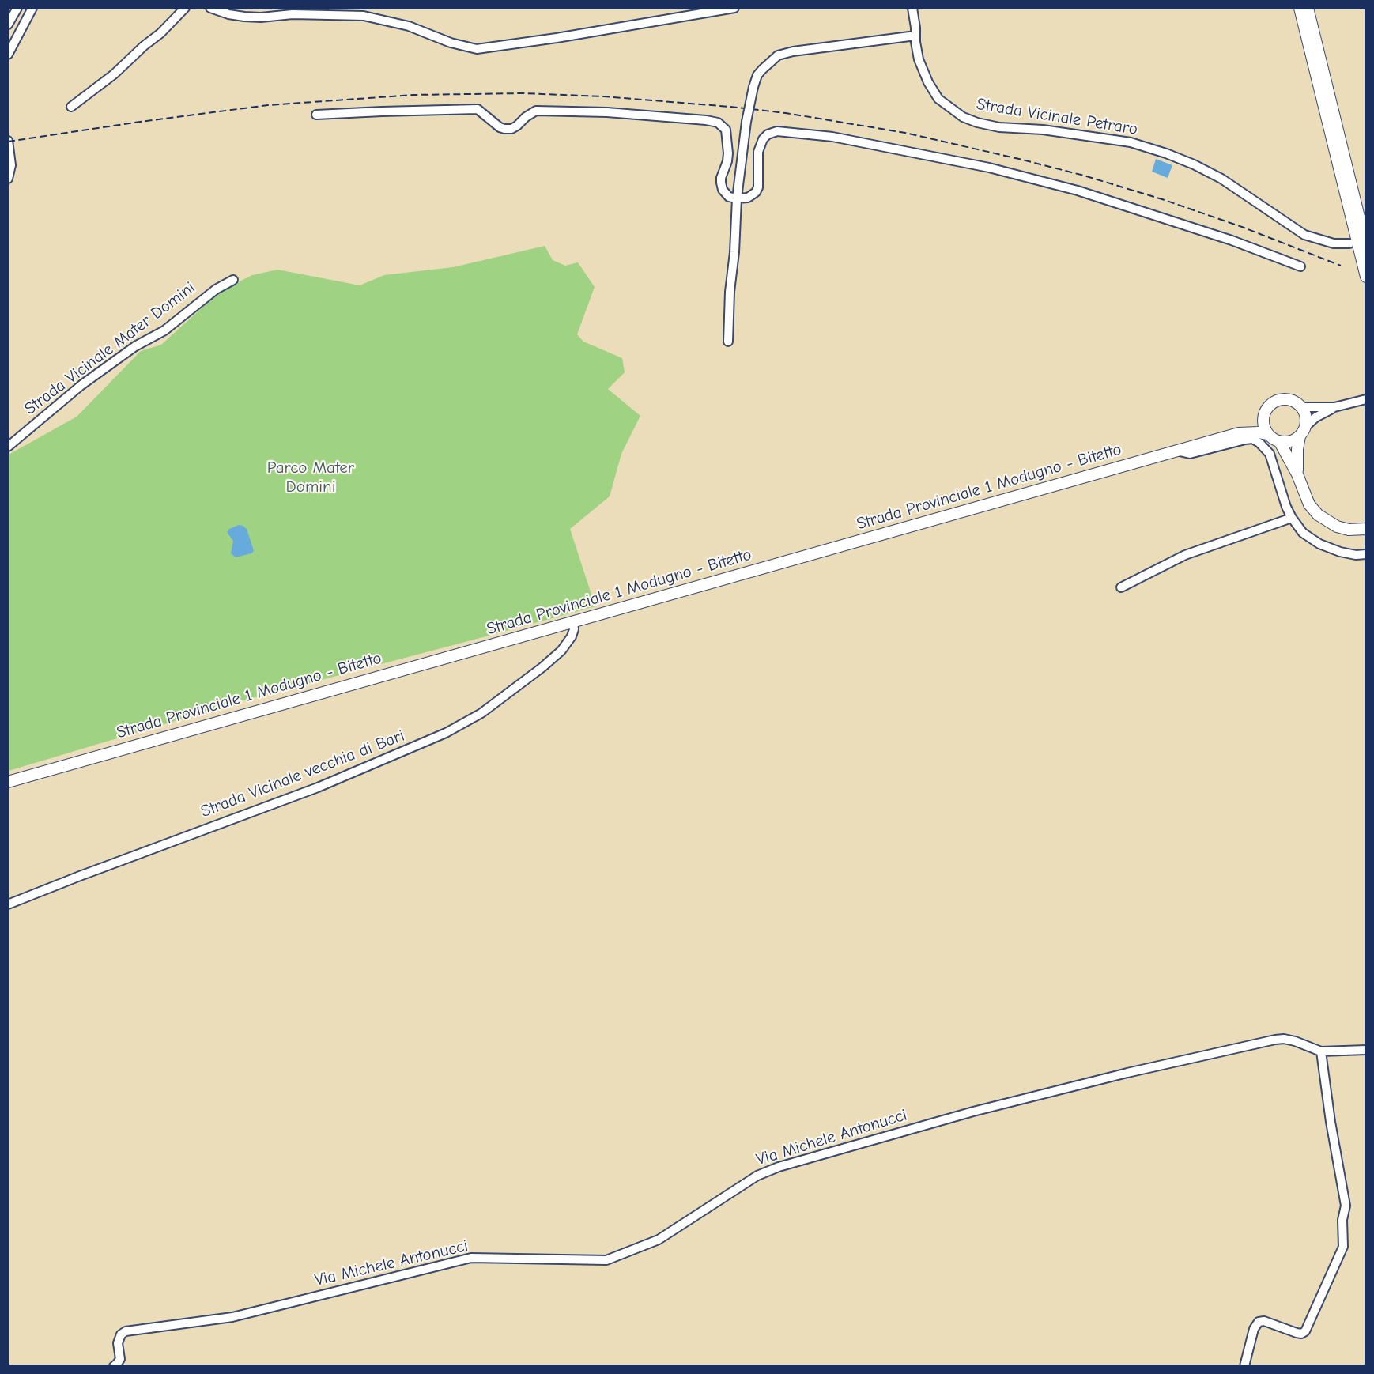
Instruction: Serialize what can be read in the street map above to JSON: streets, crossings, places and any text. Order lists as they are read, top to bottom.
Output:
{
  "streets": {
    "main road": ["Strada Provinciale 1 Modugno - Bitetto"],
    "street": [
      "Strada Vicinale Petraro",
      "Strada Vicinale Mater Domini",
      "Strada Vicinale vecchia di Bari",
      "Via Michele Antonucci"
    ]
  },
  "crossings": [
    ["Strada Provinciale 1 Modugno - Bitetto", "Strada Vicinale vecchia di Bari"]
  ],
  "parks": ["Parco Mater Domini"]
}
